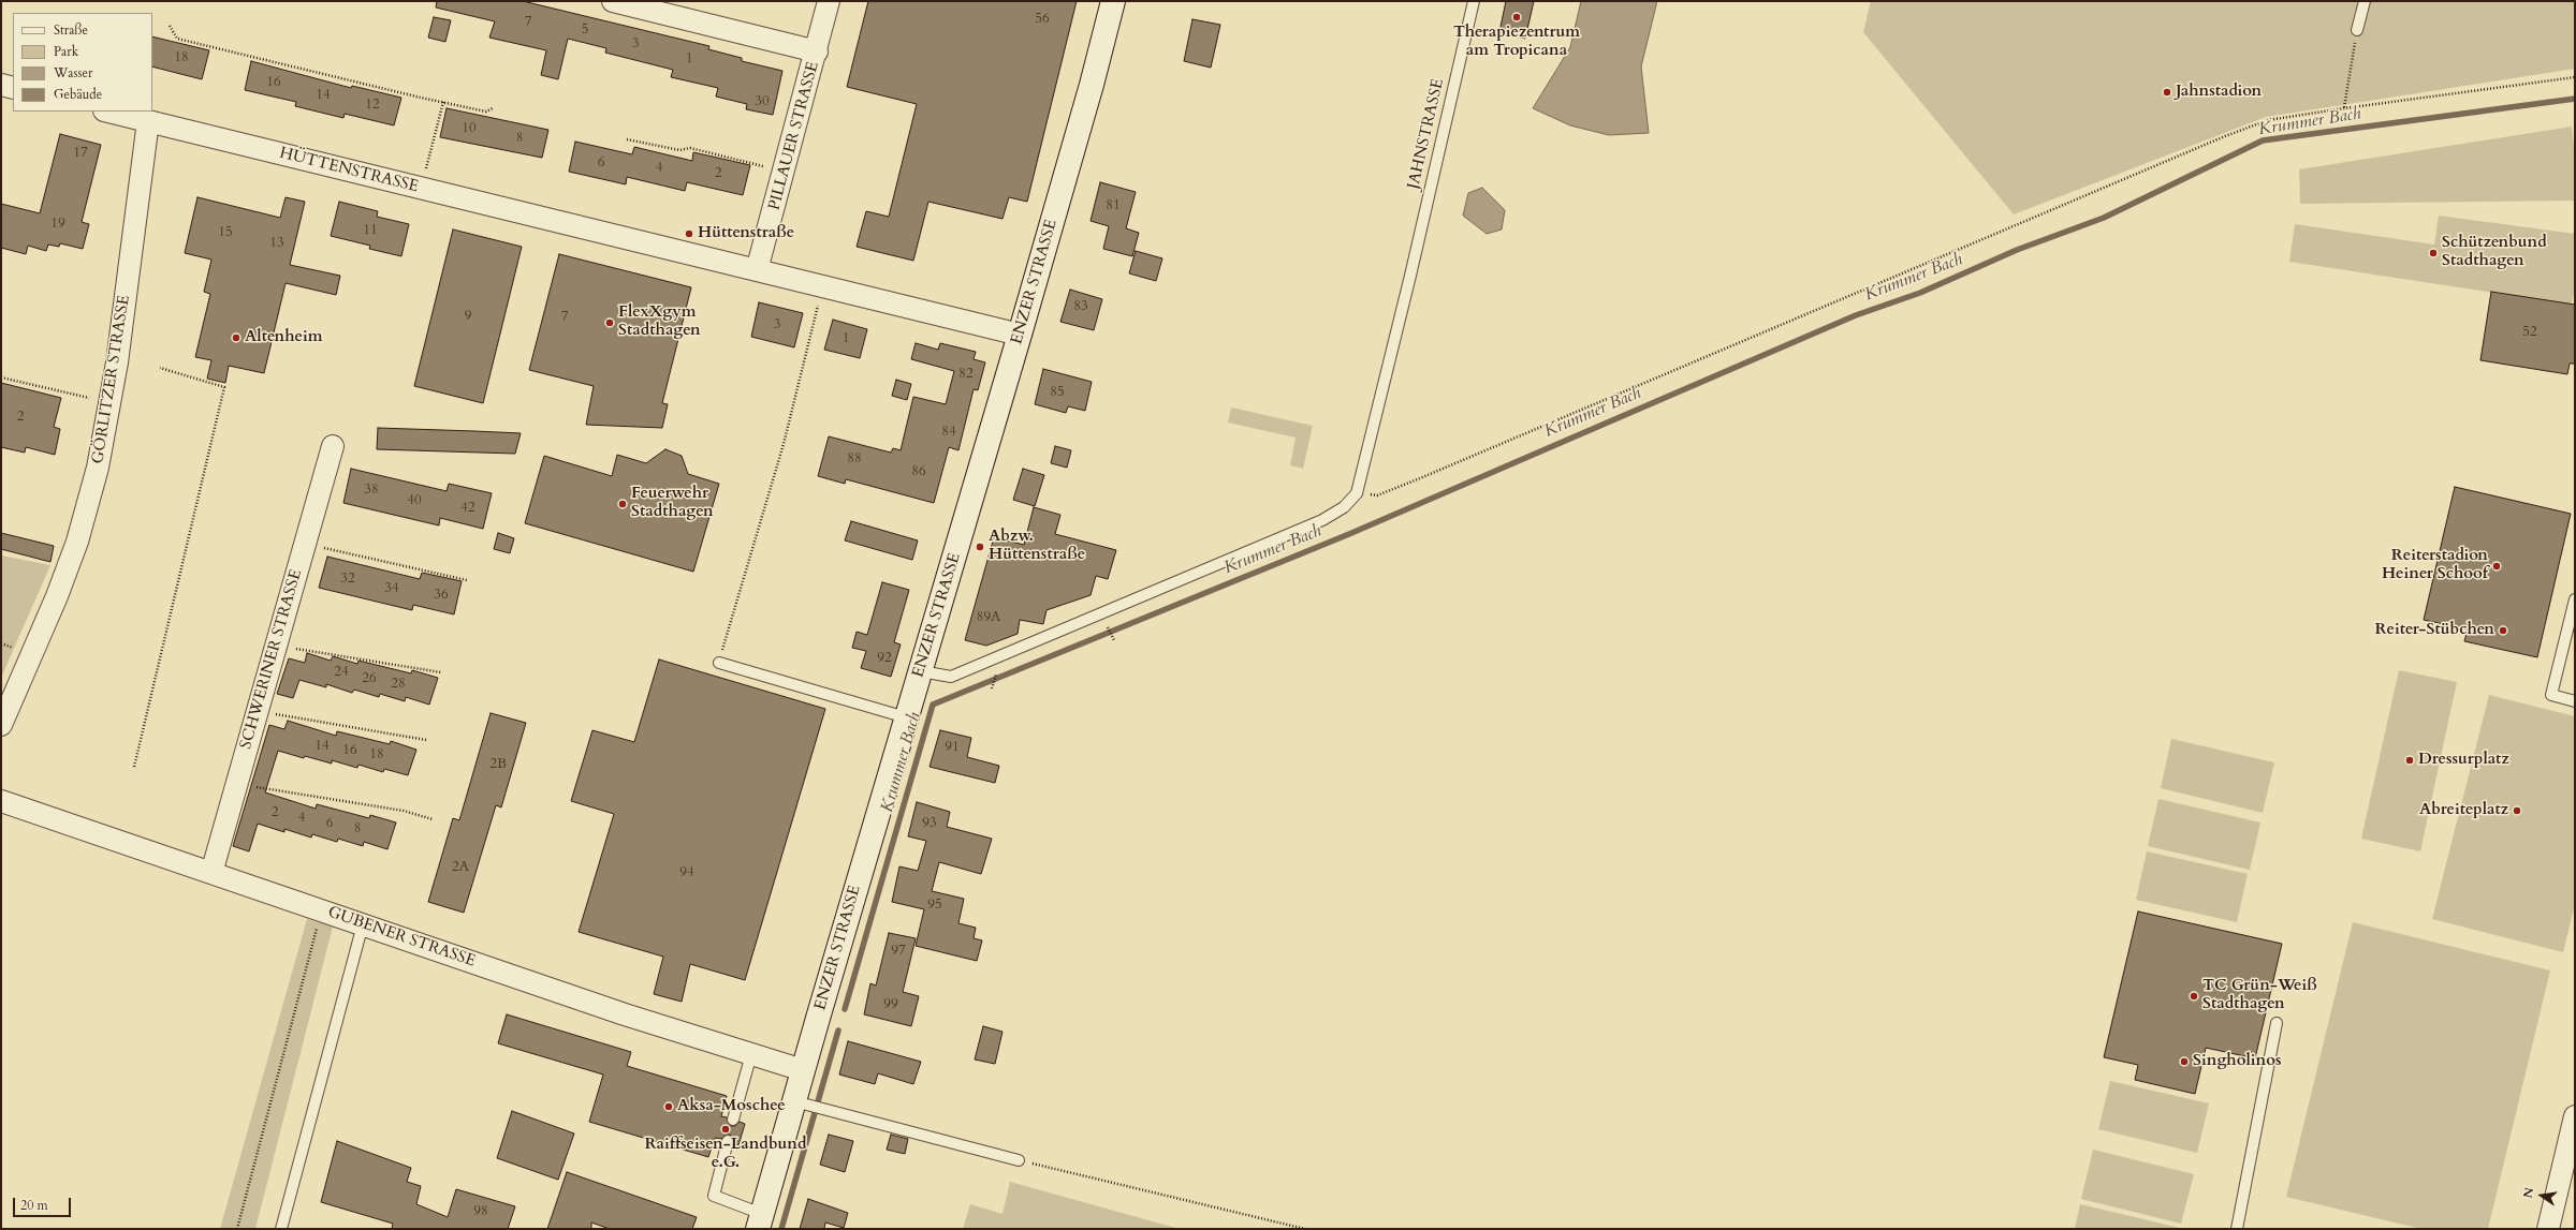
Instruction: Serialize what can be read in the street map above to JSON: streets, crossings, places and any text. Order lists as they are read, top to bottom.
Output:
{
  "streets": {
    "main road": ["ENZER STRASSE"],
    "street": [
      "PILLAUER STRASSE",
      "HÜTTENSTRASSE",
      "GÖRLITZER STRASSE",
      "SCHWERINER STRASSE",
      "GUBENER STRASSE"
    ],
    "lane": ["JAHNSTRASSE"]
  },
  "crossings": [
    ["PILLAUER STRASSE", "HÜTTENSTRASSE"],
    ["HÜTTENSTRASSE", "ENZER STRASSE"],
    ["HÜTTENSTRASSE", "GÖRLITZER STRASSE"],
    ["ENZER STRASSE", "GUBENER STRASSE"],
    ["SCHWERINER STRASSE", "GUBENER STRASSE"]
  ],
  "water": ["Krummer Bach"],
  "places": [
    "Therapiezentrum am Tropicana",
    "Jahnstadion",
    "Hüttenstraße",
    "Schützenbund Stadthagen",
    "FlexXgym Stadthagen",
    "Altenheim",
    "Feuerwehr Stadthagen",
    "Abzw. Hüttenstraße",
    "Reiterstadion Heiner Schoof",
    "Reiter-Stübchen",
    "Dressurplatz",
    "Abreiteplatz",
    "TC Grün-Weiß Stadthagen",
    "Singholinos",
    "Aksa-Moschee",
    "Raiffseisen-Landbund e.G."
  ],
  "house_numbers": [
    "56",
    "7",
    "5",
    "3",
    "18",
    "1",
    "16",
    "14",
    "30",
    "12",
    "10",
    "8",
    "17",
    "6",
    "4",
    "2",
    "81",
    "19",
    "11",
    "15",
    "13",
    "83",
    "9",
    "7",
    "3",
    "52",
    "1",
    "82",
    "85",
    "2",
    "84",
    "88",
    "86",
    "38",
    "40",
    "42",
    "32",
    "34",
    "36",
    "89A",
    "92",
    "24",
    "26",
    "28",
    "14",
    "91",
    "16",
    "18",
    "2B",
    "2",
    "4",
    "6",
    "93",
    "8",
    "2A",
    "94",
    "95",
    "97",
    "99",
    "98"
  ],
  "legend": [
    "Straße",
    "Park",
    "Wasser",
    "Gebäude"
  ],
  "scale_bar": "20 m",
  "north": "left"
}
